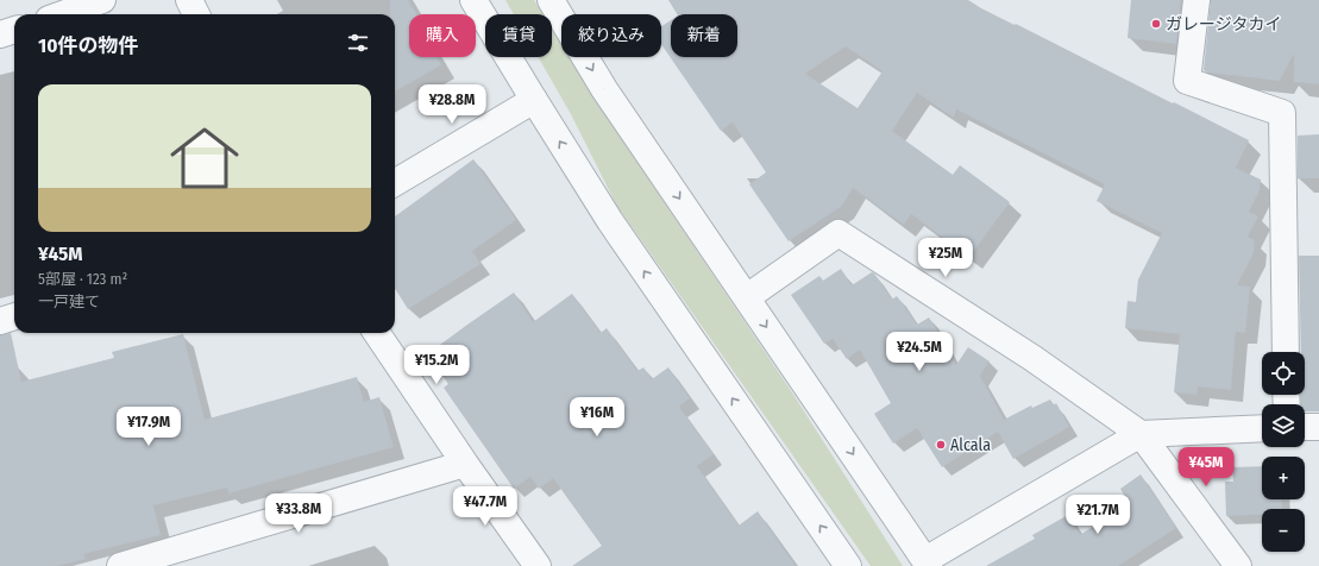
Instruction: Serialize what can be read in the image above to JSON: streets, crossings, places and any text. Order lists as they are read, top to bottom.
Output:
{
  "places": ["ガレージタカイ", "Alcala"],
  "page": {
    "chip": [
      "購入",
      "賃貸",
      "絞り込み",
      "新着"
    ],
    "heading": "10件の物件",
    "list": [
      {
        "name": "¥45M",
        "note": "5部屋 · 123 m² · 一戸建て"
      }
    ],
    "price": [
      "¥28.8M",
      "¥25M",
      "¥24.5M",
      "¥15.2M",
      "¥16M",
      "¥17.9M",
      "¥45M",
      "¥47.7M",
      "¥33.8M",
      "¥21.7M"
    ],
    "map_buttons": ["+", "−"]
  }
}
